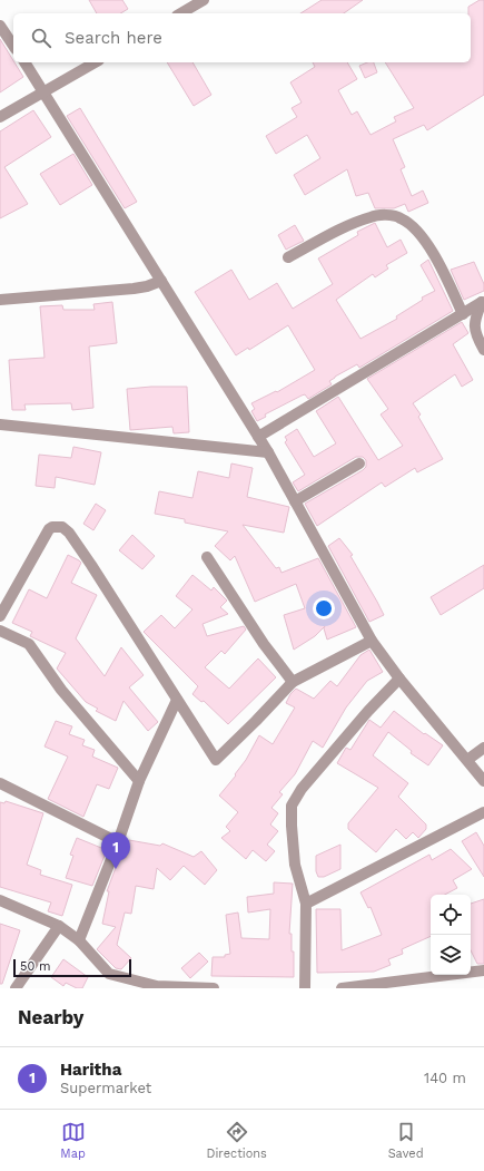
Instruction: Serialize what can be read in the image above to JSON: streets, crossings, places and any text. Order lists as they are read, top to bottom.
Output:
{
  "scale_bar": "50 m",
  "page": {
    "search": "Search here",
    "pins": "1",
    "scale": "50 m",
    "heading": "Nearby",
    "list": [
      {
        "mark": "1",
        "name": "Haritha",
        "note": "Supermarket",
        "value": "140 m"
      }
    ],
    "nav": ["Map", "Directions", "Saved"]
  }
}
